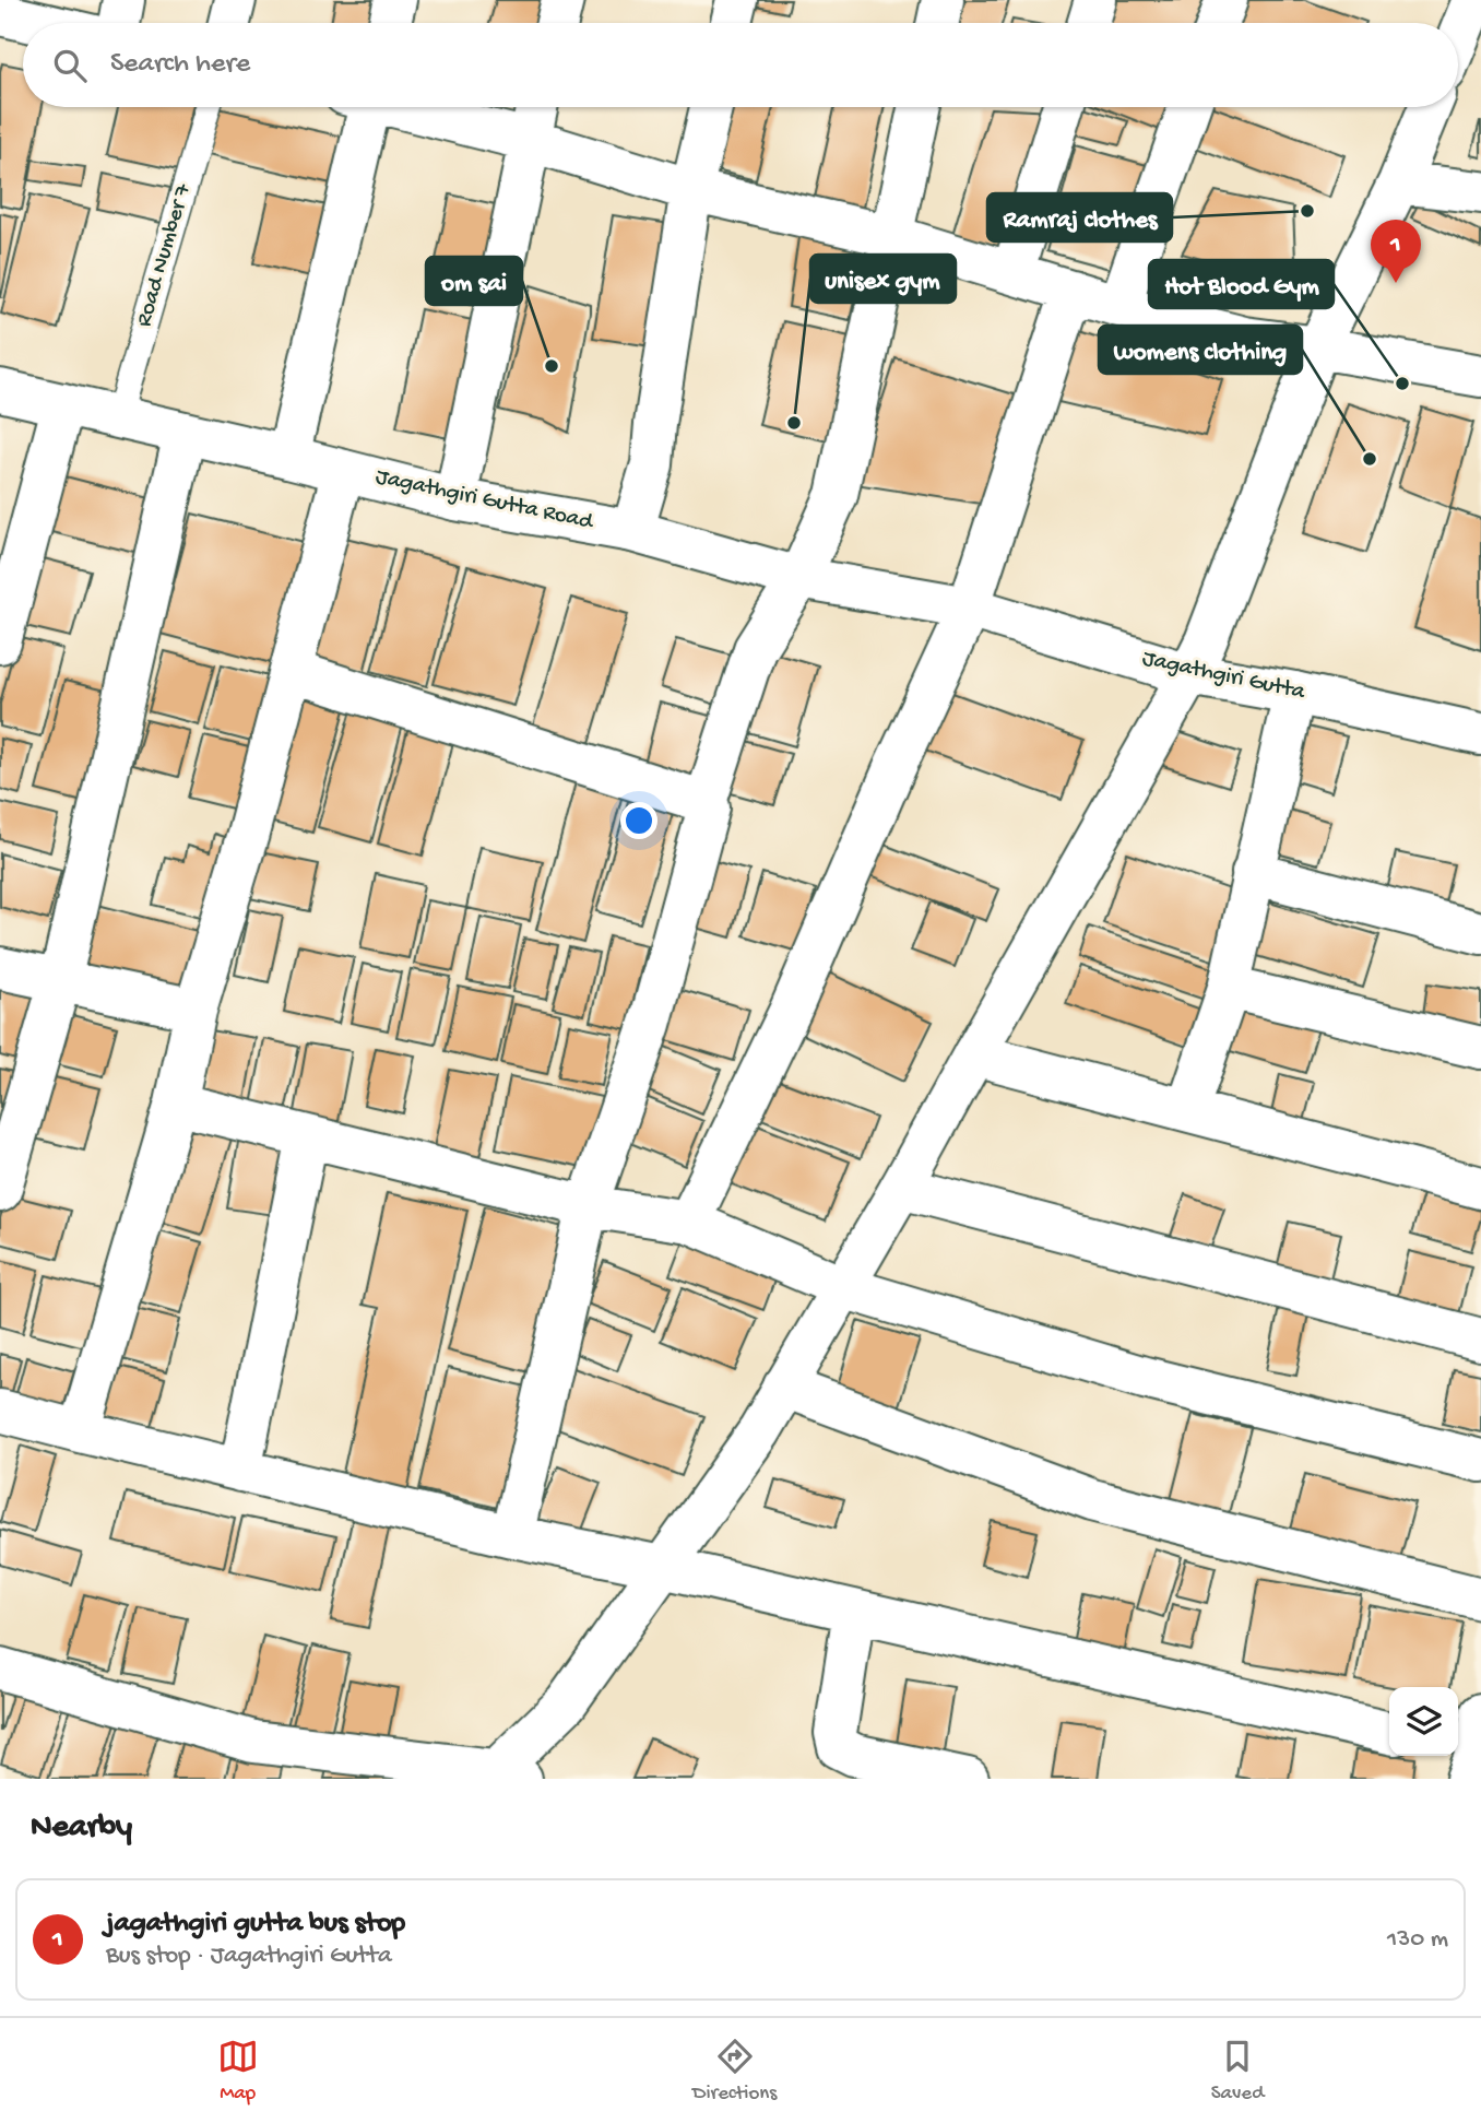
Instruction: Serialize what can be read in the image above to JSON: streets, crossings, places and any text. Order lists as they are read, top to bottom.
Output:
{
  "streets": {
    "street": ["Jagathgiri Gutta Road", "Jagathgiri Gutta"],
    "lane": ["Road Number 7"]
  },
  "crossings": [
    ["Road Number 7", "Jagathgiri Gutta Road"],
    ["Jagathgiri Gutta Road", "Jagathgiri Gutta"]
  ],
  "places": [
    "Ramraj clothes",
    "om sai",
    "Hot Blood Gym",
    "unisex gym",
    "womens clothing"
  ],
  "page": {
    "search": "Search here",
    "pins": "1",
    "heading": "Nearby",
    "list": [
      {
        "mark": "1",
        "name": "jagathgiri gutta bus stop",
        "note": "Bus stop · Jagathgiri Gutta",
        "value": "130 m"
      }
    ],
    "nav": ["Map", "Directions", "Saved"]
  }
}
